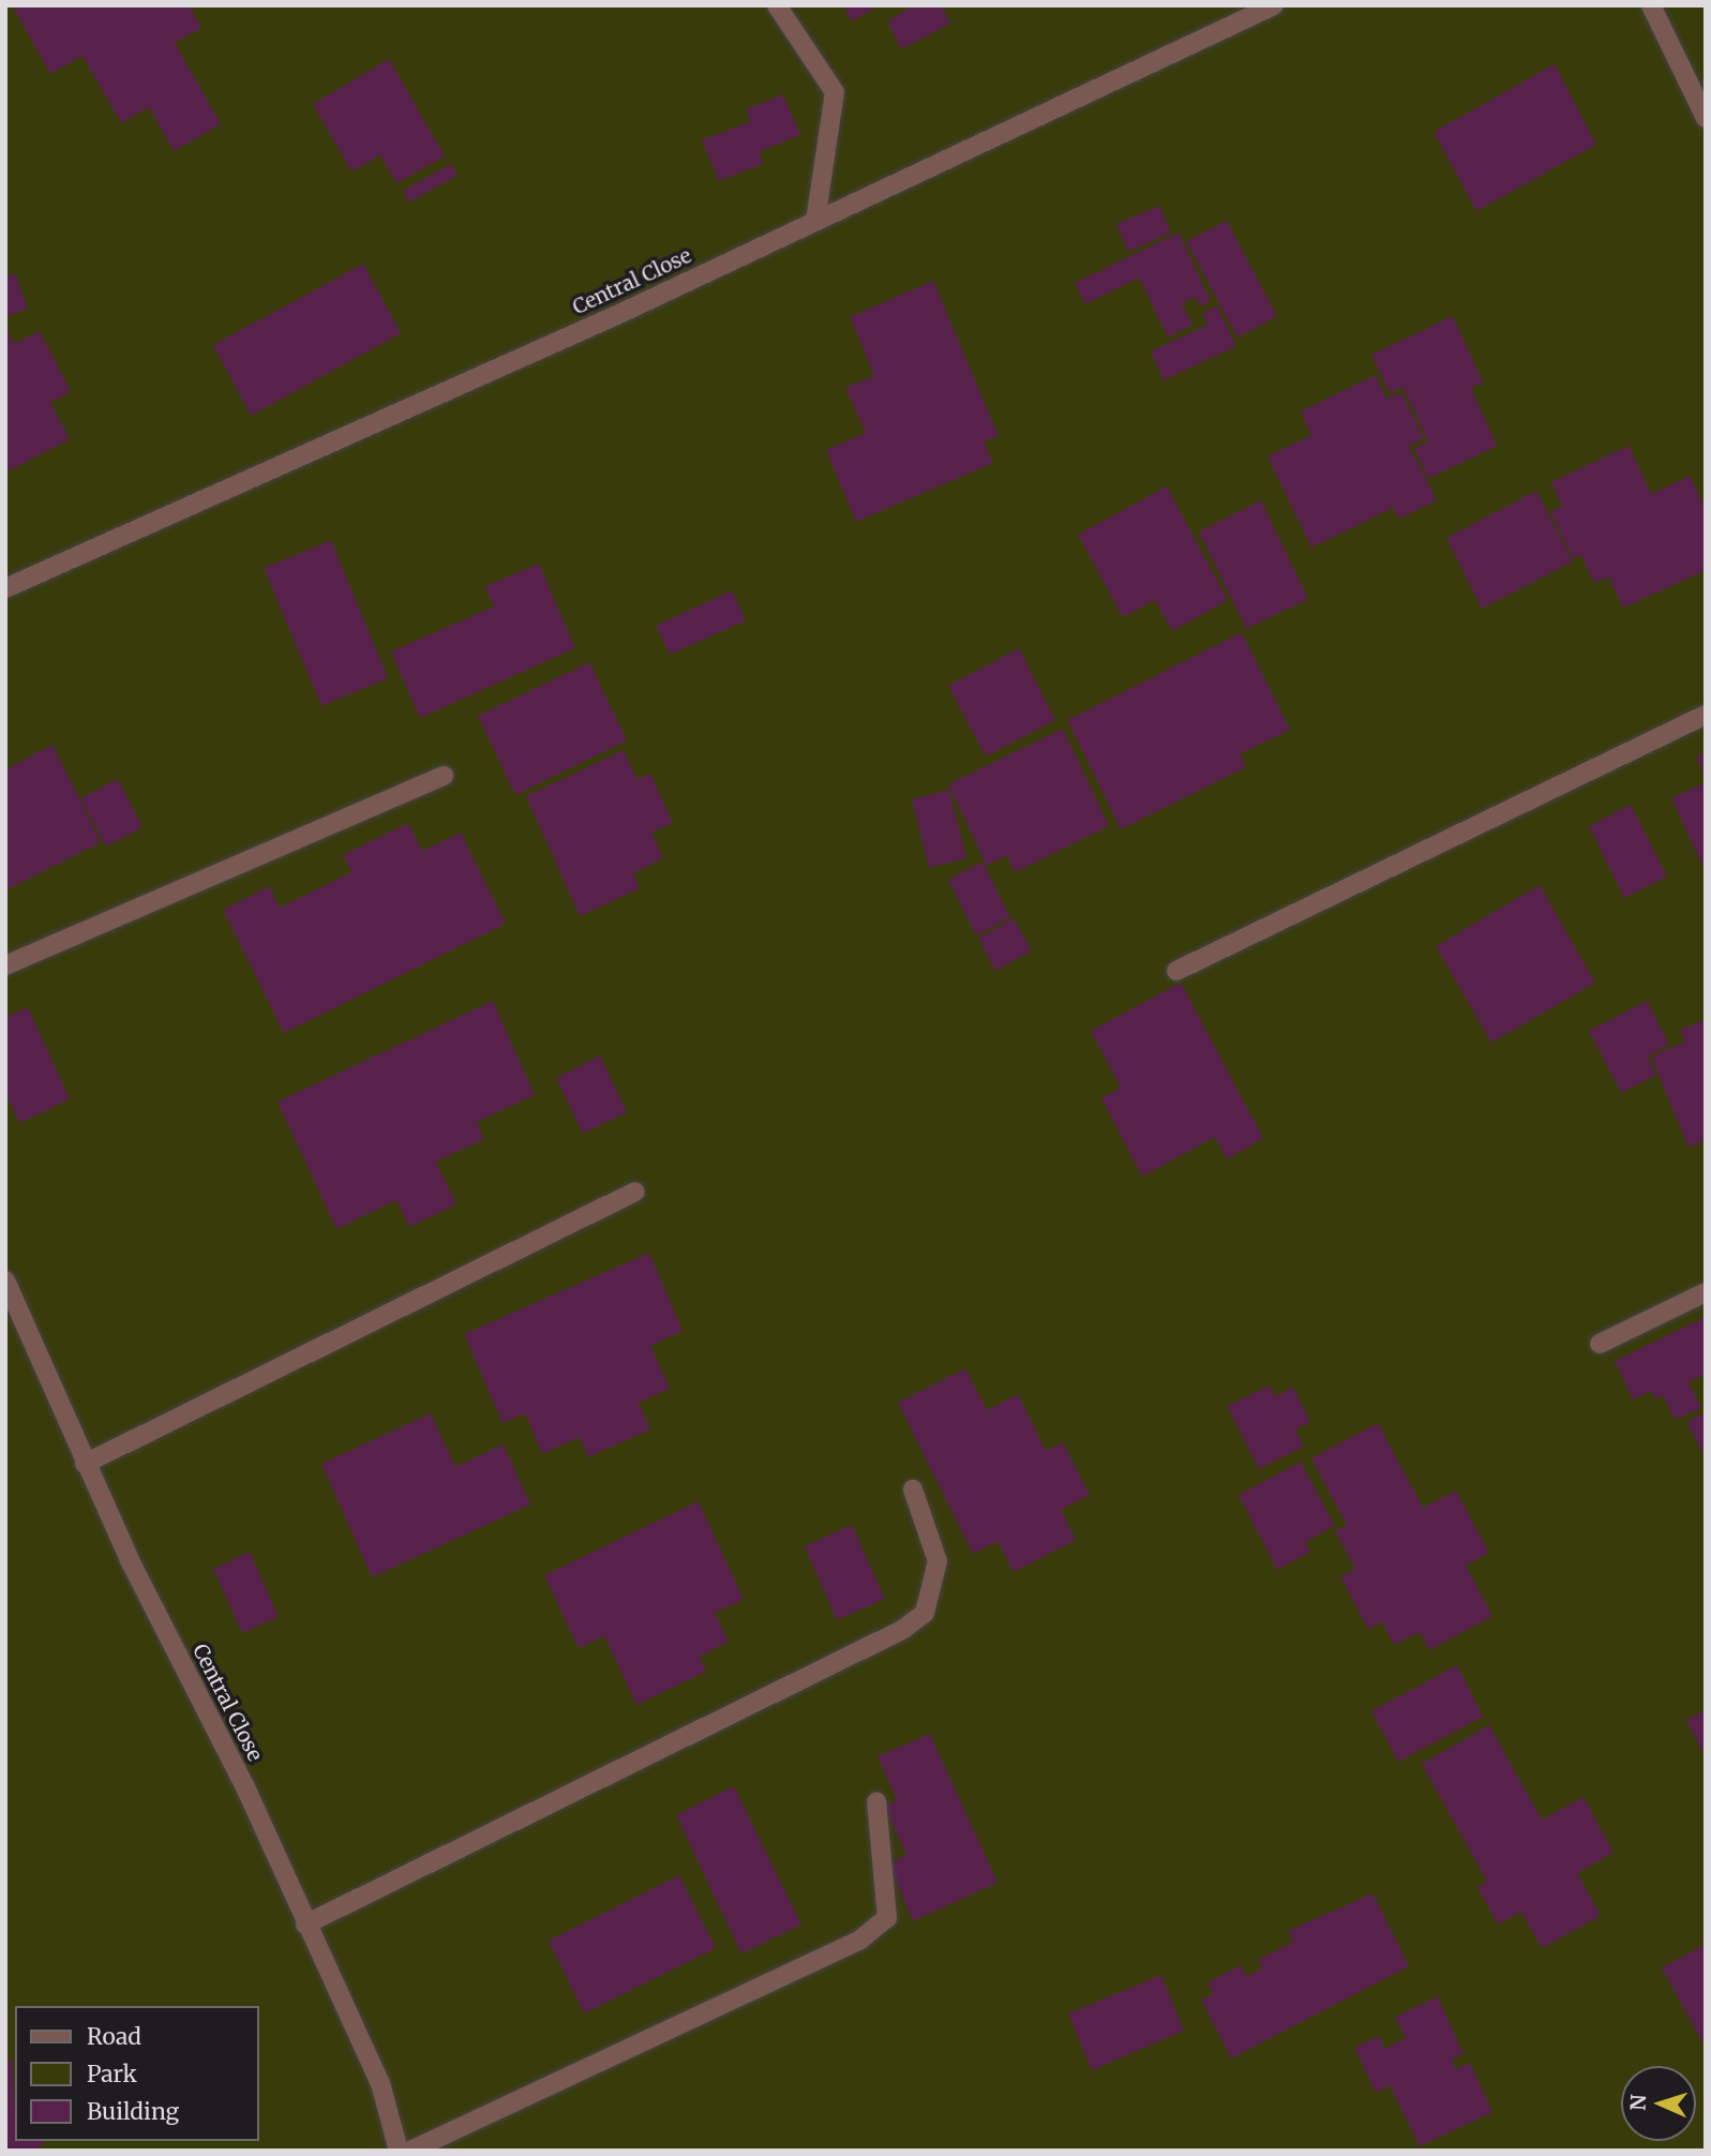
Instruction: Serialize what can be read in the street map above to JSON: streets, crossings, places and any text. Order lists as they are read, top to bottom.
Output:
{
  "streets": {
    "street": ["Central Close"]
  },
  "legend": ["Road", "Park", "Building"],
  "north": "left"
}
